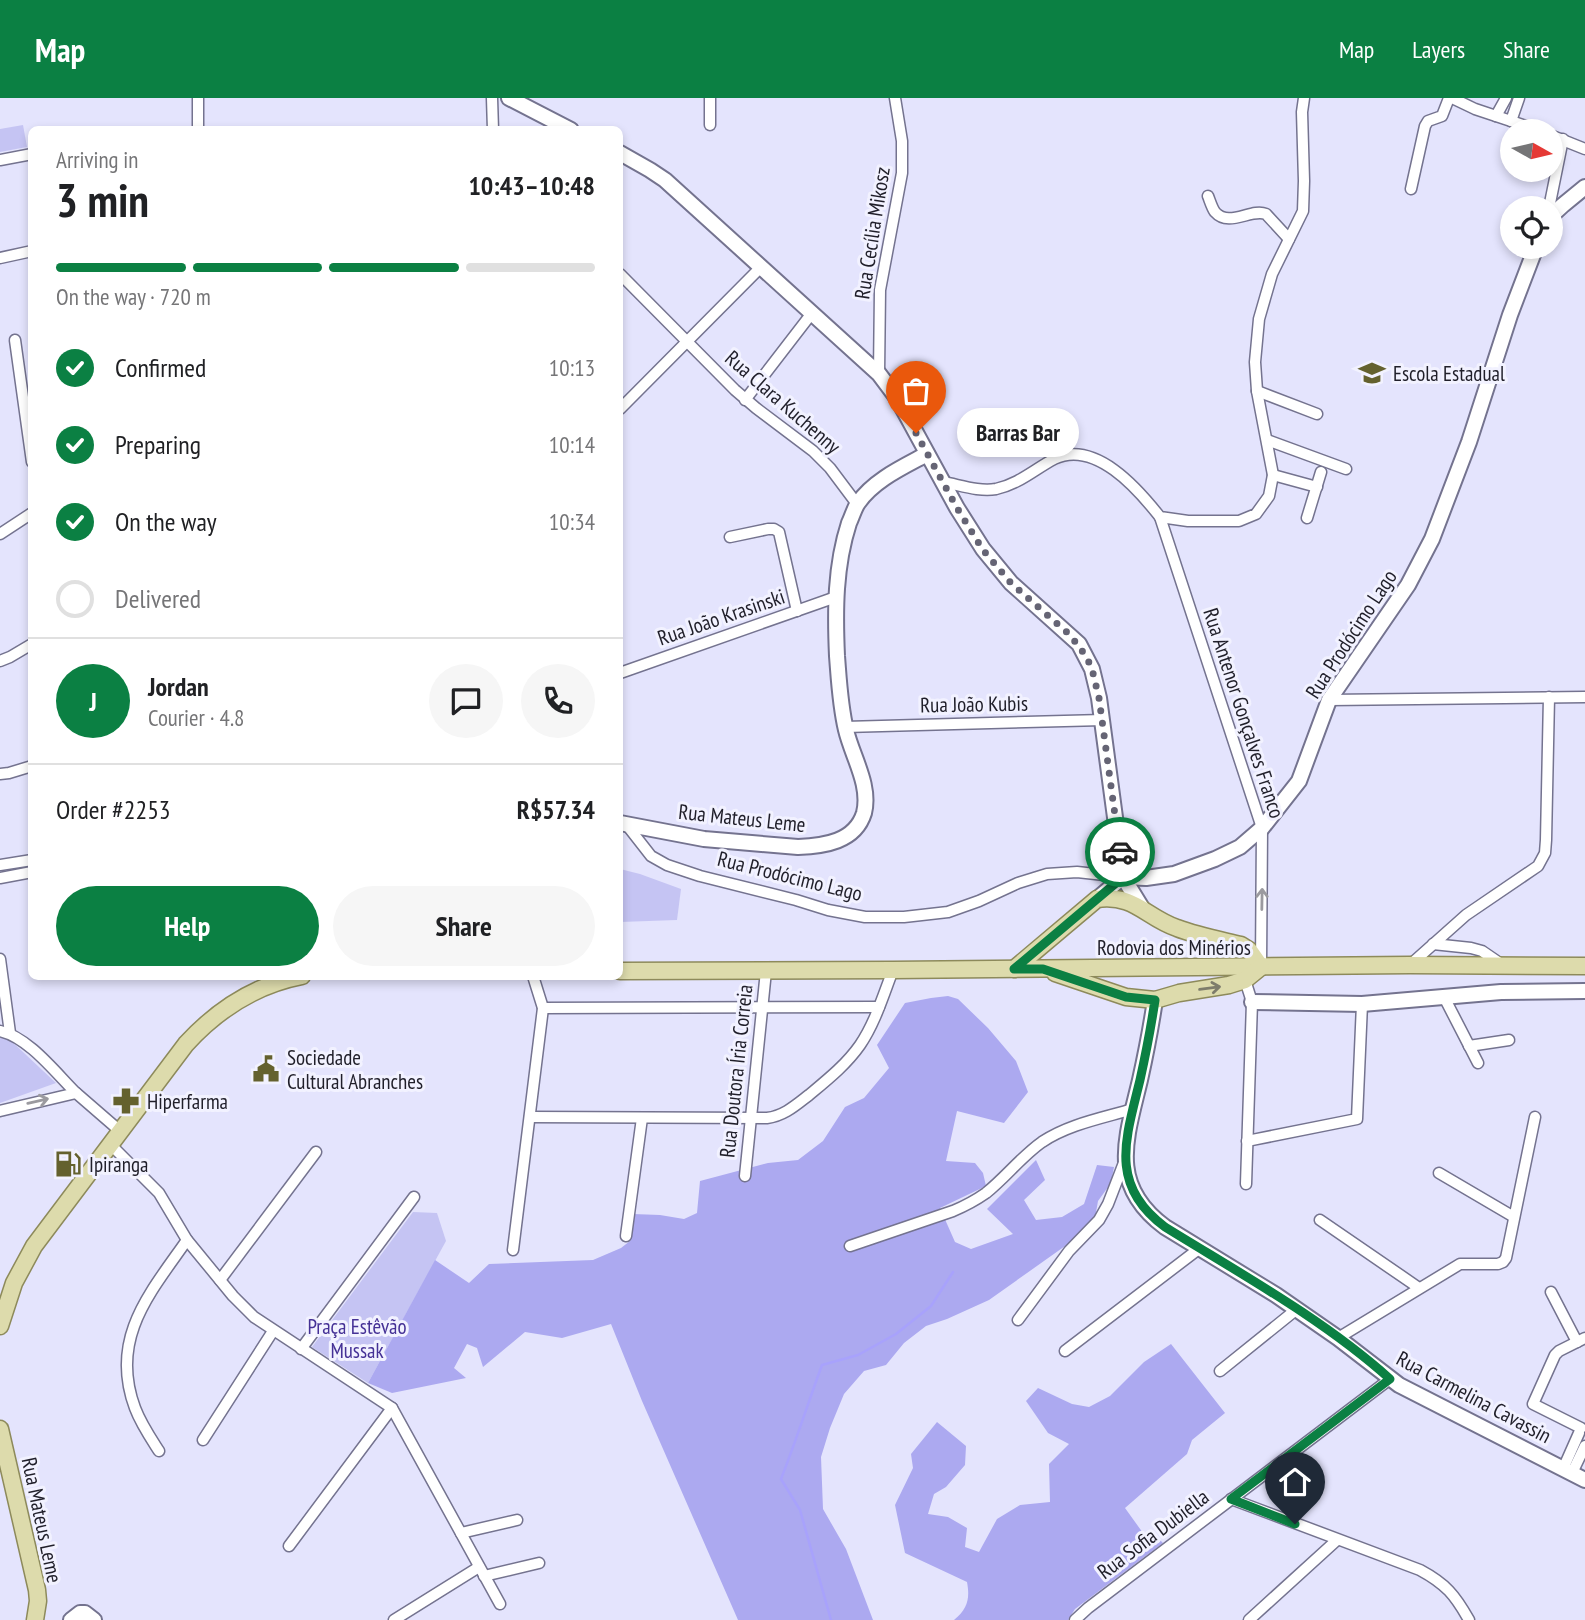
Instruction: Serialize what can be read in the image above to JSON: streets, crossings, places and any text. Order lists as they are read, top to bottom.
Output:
{
  "streets": {
    "main road": [
      "Rua Prodócimo Lago",
      "Rua Mateus Leme",
      "Rodovia dos Minérios",
      "Rua Carmelina Cavassin"
    ],
    "street": [
      "Rua Cecília Mikosz",
      "Rua Clara Kuchenny",
      "Rua João Krasinski",
      "Rua João Kubis",
      "Rua Antenor Gonçalves Franco",
      "Rua Doutora Íria Correia",
      "Rua Sofia Dubiella"
    ]
  },
  "crossings": [
    ["Rua Clara Kuchenny", "Rua Mateus Leme"],
    ["Rua João Krasinski", "Rua Mateus Leme"],
    ["Rua Prodócimo Lago", "Rua Antenor Gonçalves Franco"],
    ["Rua Prodócimo Lago", "Rua Mateus Leme"],
    ["Rua João Kubis", "Rua Mateus Leme"],
    ["Rua Antenor Gonçalves Franco", "Rodovia dos Minérios"],
    ["Rodovia dos Minérios", "Rua Doutora Íria Correia"],
    ["Rua Carmelina Cavassin", "Rua Sofia Dubiella"]
  ],
  "parks": ["Praça Estêvão Mussak"],
  "places": {
    "school or university": ["Escola Estadual"],
    "other": ["Barras Bar"],
    "public building": ["Sociedade Cultural Abranches"],
    "pharmacy": ["Hiperfarma"],
    "fuel station": ["Ipiranga"]
  },
  "north": "right",
  "page": {
    "header": "Map",
    "nav": ["Map", "Layers", "Share"],
    "heading": ["3 min", "Arriving in", "10:43–10:48"],
    "panel": [
      "Jordan",
      "Courier · 4.8",
      "Order #2253",
      "R$57.34"
    ],
    "bar": "On the way · 720 m",
    "list": [
      ["Confirmed", "10:13"],
      ["Preparing", "10:14"],
      ["On the way", "10:34"],
      "Delivered"
    ],
    "bubble": "Barras Bar",
    "round": "J",
    "buttons": ["Help", "Share"]
  }
}
